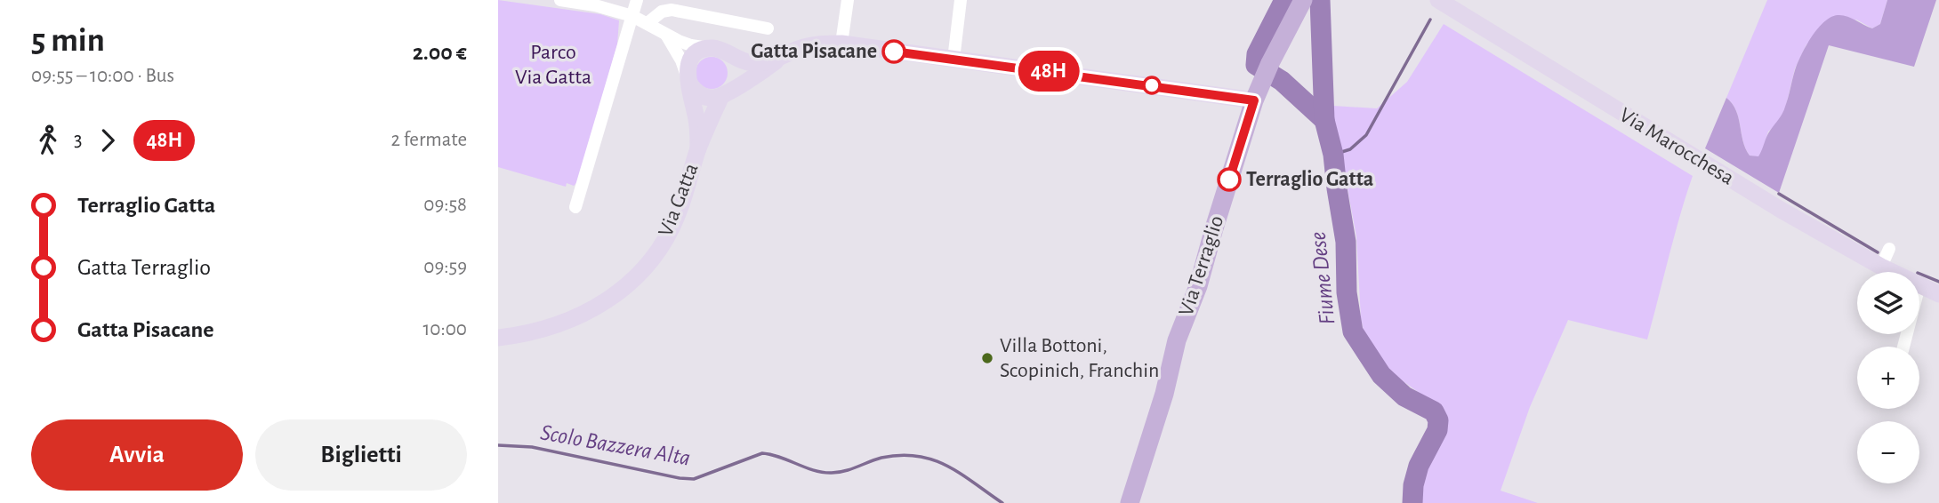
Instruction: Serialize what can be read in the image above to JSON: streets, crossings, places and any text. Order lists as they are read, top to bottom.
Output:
{
  "streets": {
    "main road": ["Via Terraglio"],
    "street": ["Via Marocchesa", "Via Gatta"]
  },
  "water": ["Fiume Dese", "Scolo Bazzera Alta"],
  "parks": ["Parco Via Gatta"],
  "places": ["Gatta Pisacane", "Terraglio Gatta", "Villa Bottoni, Scopinich, Franchin"],
  "lines": ["bus line 48H"],
  "page": {
    "heading": ["5 min", "09:55 – 10:00 · Bus", "2.00 €"],
    "on_map": "48H",
    "legs": ["3", "48H", "2 fermate"],
    "list": [
      {
        "name": "Terraglio Gatta",
        "value": "09:58"
      },
      {
        "name": "Gatta Terraglio",
        "value": "09:59"
      },
      {
        "name": "Gatta Pisacane",
        "value": "10:00"
      }
    ],
    "map_buttons": ["+", "−"],
    "buttons": ["Avvia", "Biglietti"]
  }
}
